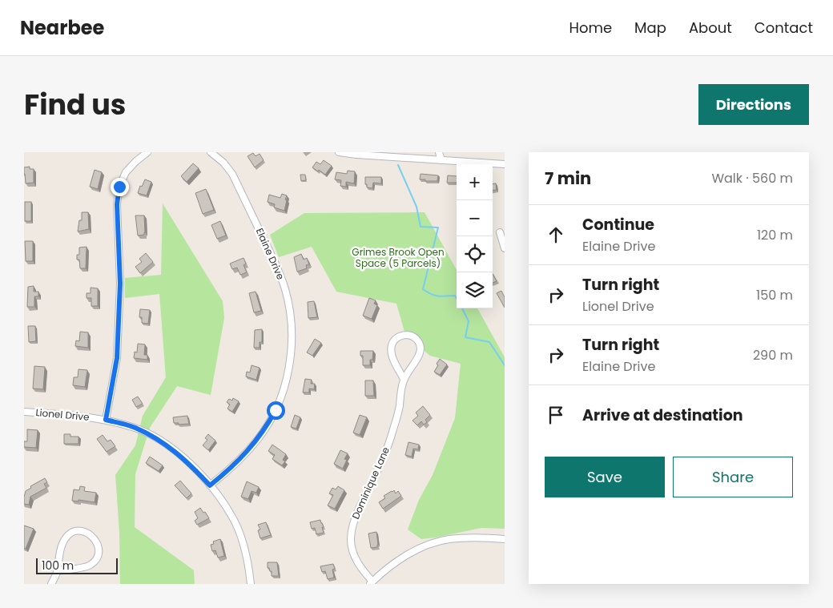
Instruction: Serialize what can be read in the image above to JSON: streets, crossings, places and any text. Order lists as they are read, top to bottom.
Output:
{
  "streets": {
    "street": ["Elaine Drive", "Lionel Drive", "Dominique Lane"]
  },
  "crossings": [
    ["Elaine Drive", "Lionel Drive"]
  ],
  "parks": ["Grimes Brook Open Space (5 Parcels)"],
  "scale_bar": "100 m",
  "page": {
    "header": "Nearbee",
    "nav": [
      "Home",
      "Map",
      "About",
      "Contact"
    ],
    "title": "Find us",
    "buttons": [
      "Directions",
      ["Save", "Share"]
    ],
    "heading": ["7 min", "Walk · 560 m"],
    "map_buttons": ["+", "−"],
    "list": [
      ["Continue", "Elaine Drive", "120 m"],
      ["Turn right", "Lionel Drive", "150 m"],
      ["Turn right", "Elaine Drive", "290 m"],
      "Arrive at destination"
    ],
    "scale": "100 m"
  }
}
